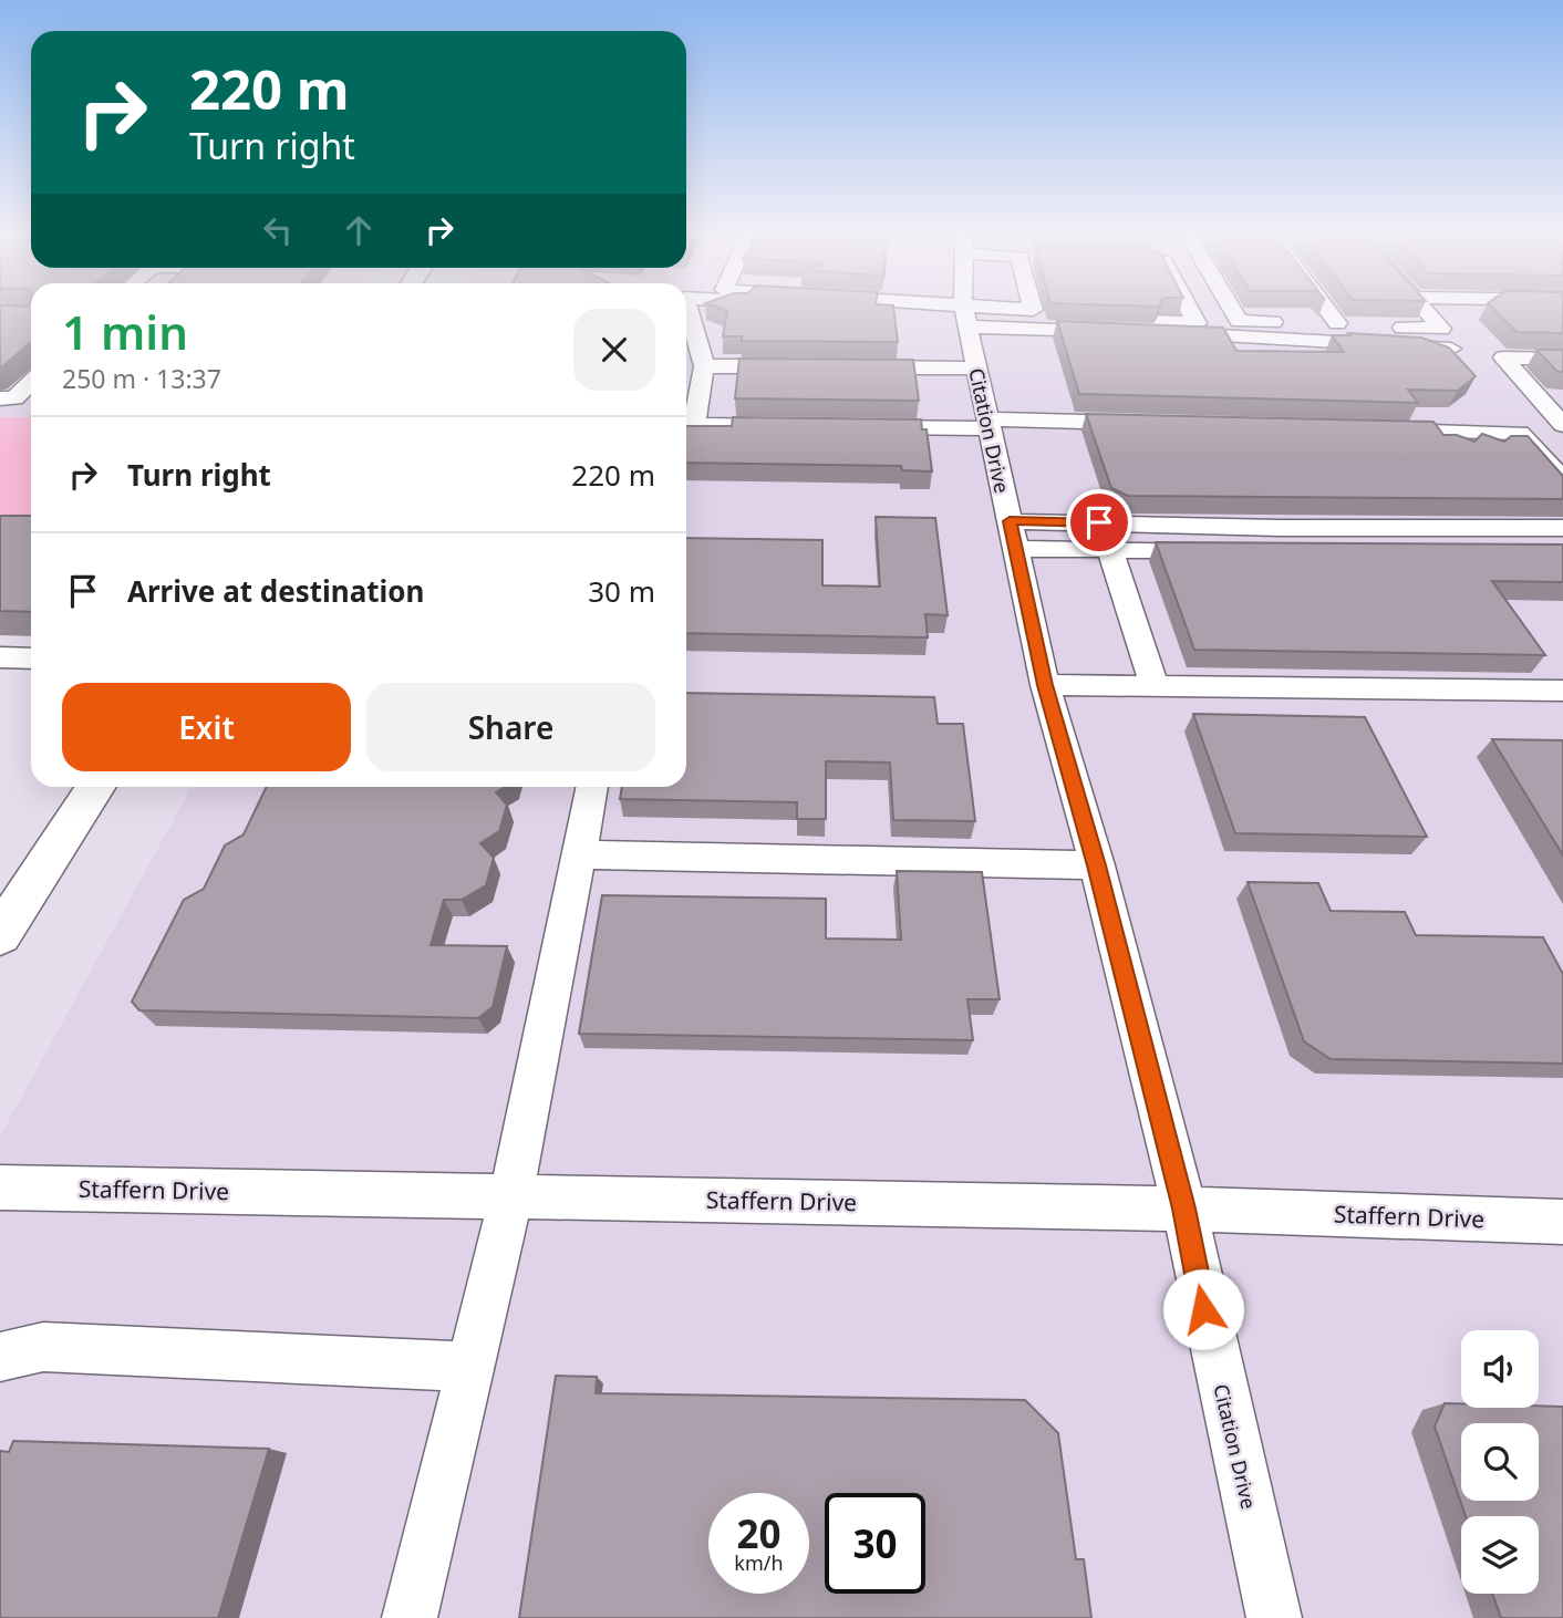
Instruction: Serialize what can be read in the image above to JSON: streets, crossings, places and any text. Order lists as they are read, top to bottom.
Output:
{
  "streets": {
    "street": ["Citation Drive", "Staffern Drive"]
  },
  "crossings": [
    ["Citation Drive", "Staffern Drive"]
  ],
  "page": {
    "turn": ["220 m", "Turn right"],
    "heading": ["1 min", "250 m · 13:37"],
    "list": [
      {
        "name": "Turn right",
        "value": "220 m"
      },
      {
        "name": "Arrive at destination",
        "value": "30 m"
      }
    ],
    "buttons": ["Exit", "Share"],
    "speed": "20 km/h",
    "limit": "30"
  }
}
